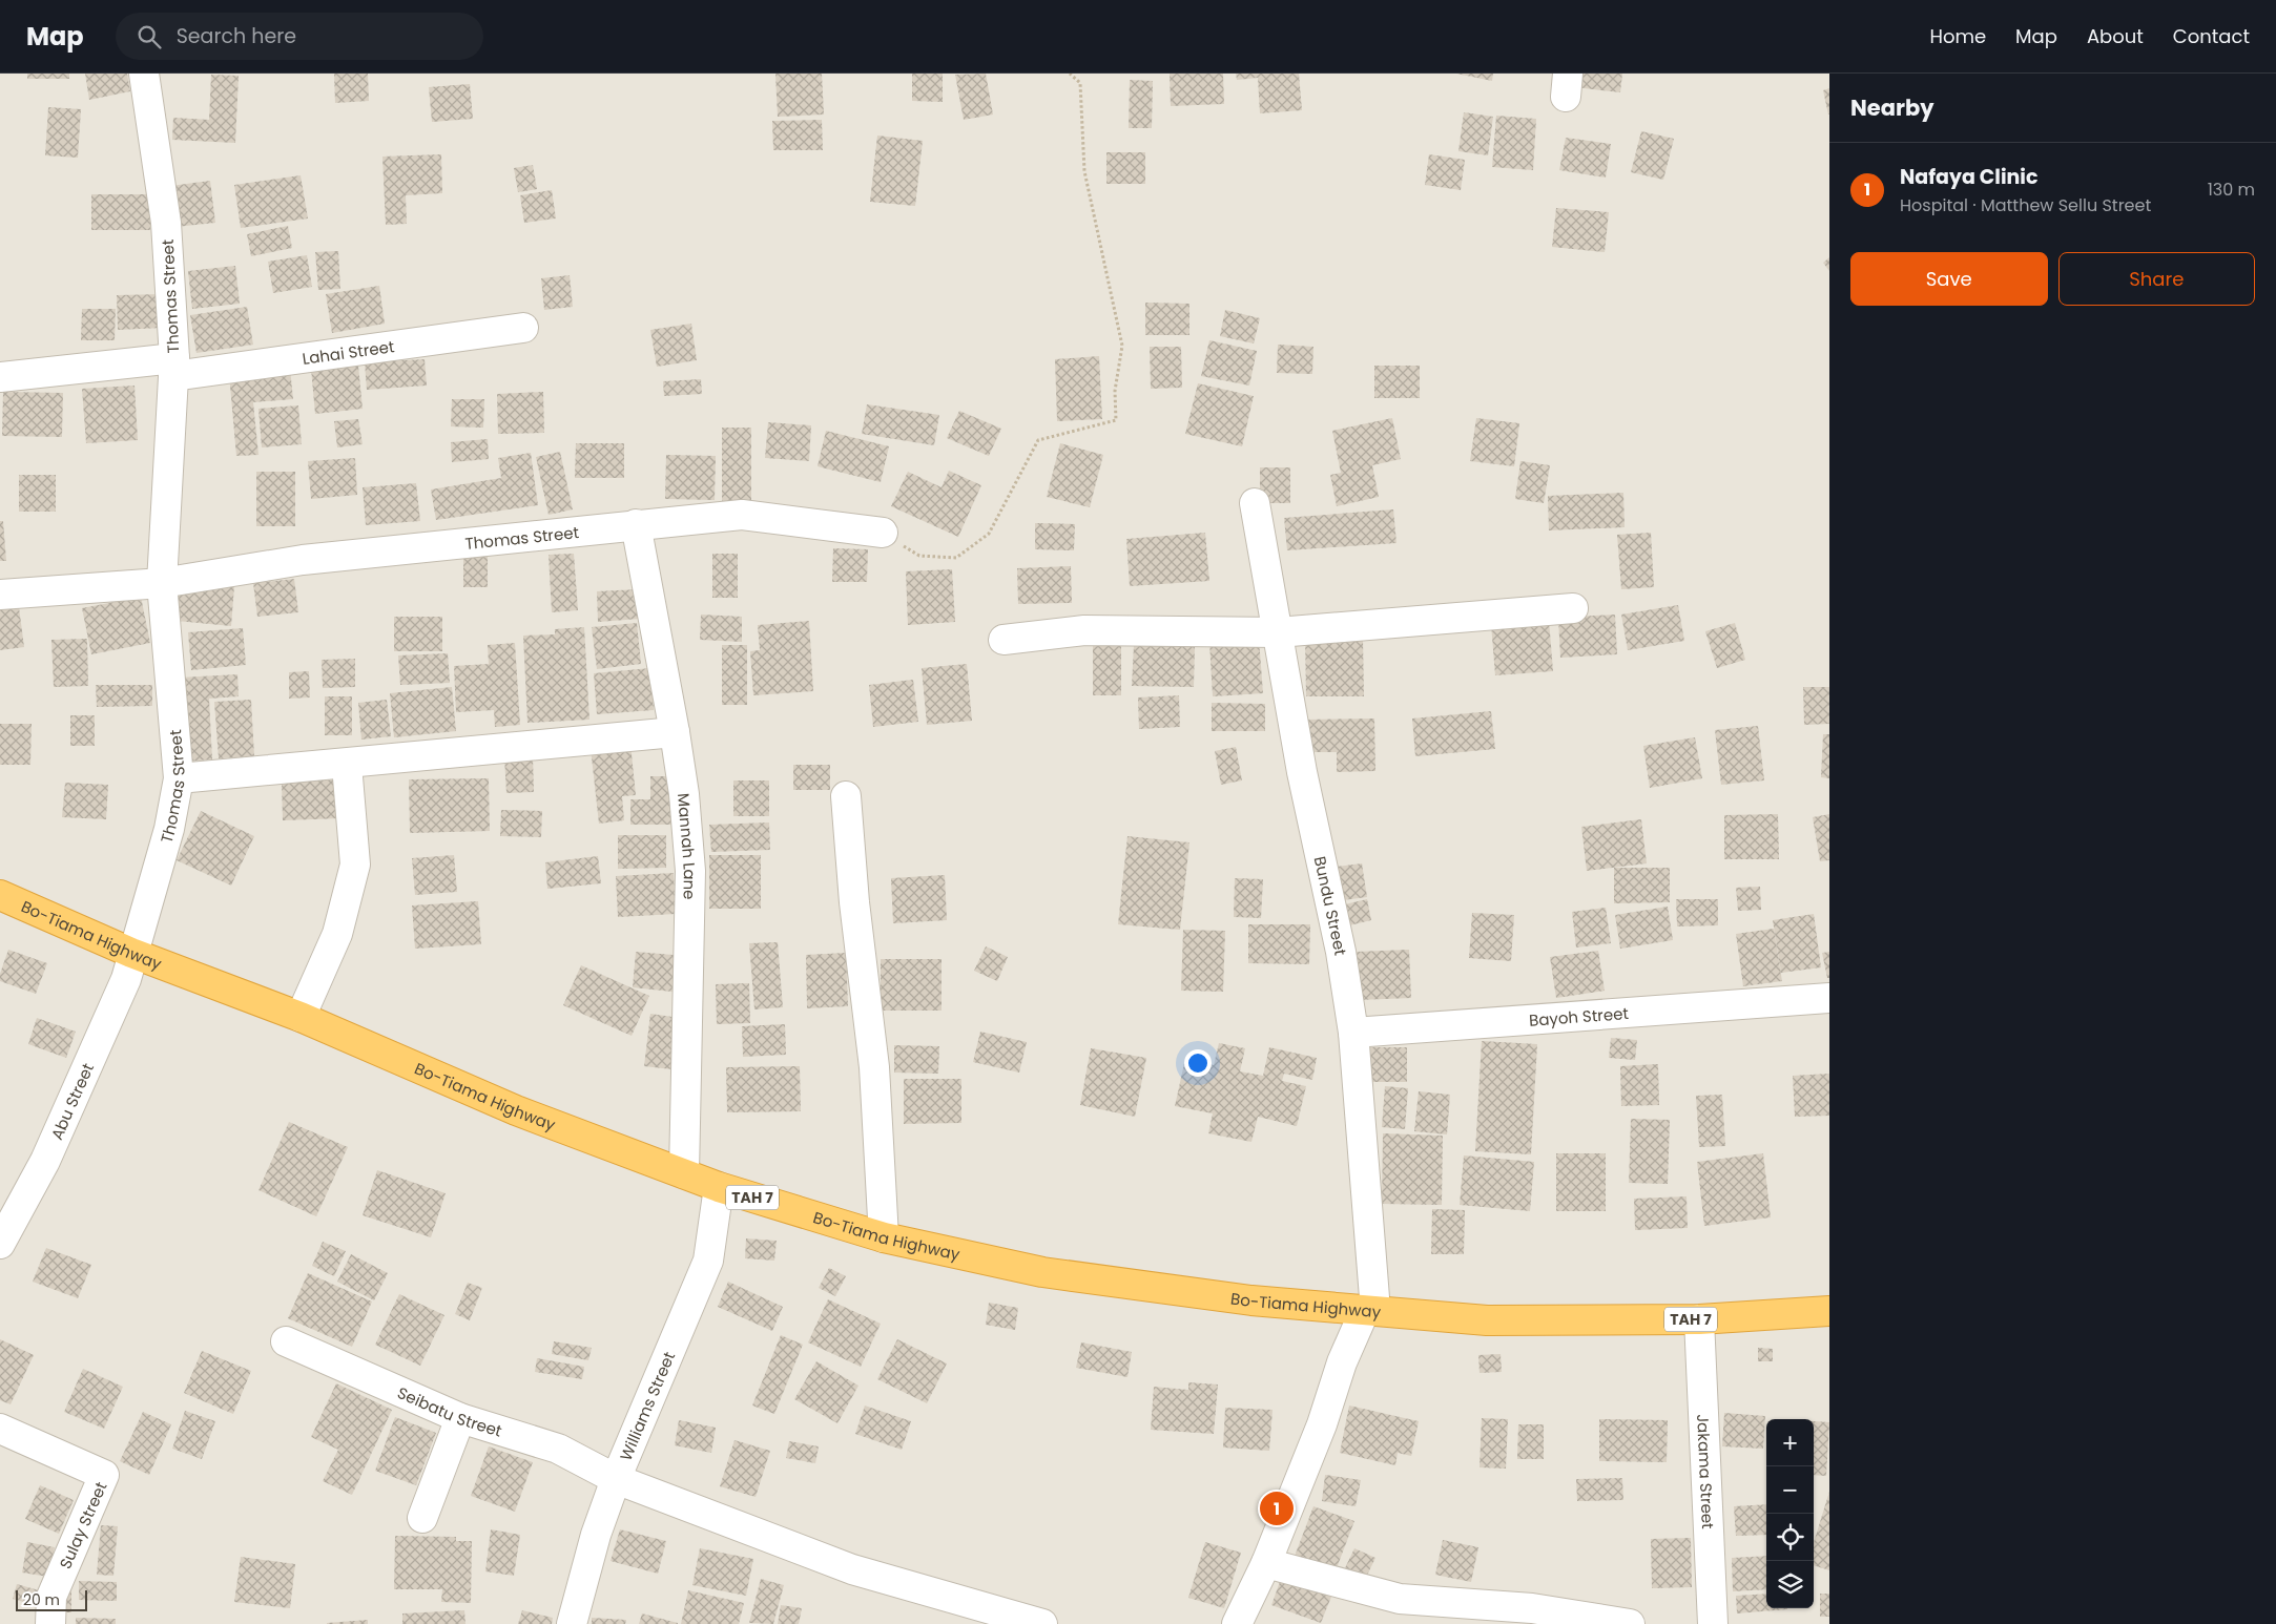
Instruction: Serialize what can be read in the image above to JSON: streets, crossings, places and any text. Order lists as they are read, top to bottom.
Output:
{
  "streets": {
    "highway": ["Bo-Tiama Highway", "TAH 7"],
    "street": [
      "Thomas Street",
      "Lahai Street",
      "Mannah Lane",
      "Bundu Street",
      "Bayoh Street",
      "Abu Street",
      "Williams Street",
      "Seibatu Street",
      "Jakama Street",
      "Sulay Street"
    ]
  },
  "crossings": [
    ["Thomas Street", "Lahai Street"],
    ["Thomas Street", "Mannah Lane"],
    ["Thomas Street", "Bo-Tiama Highway"],
    ["Thomas Street", "Abu Street"],
    ["Mannah Lane", "Bo-Tiama Highway"],
    ["Bundu Street", "Bo-Tiama Highway"],
    ["Bundu Street", "Bayoh Street"],
    ["Bo-Tiama Highway", "Abu Street"],
    ["Bo-Tiama Highway", "Williams Street"],
    ["Bo-Tiama Highway", "Jakama Street"],
    ["Williams Street", "Seibatu Street"]
  ],
  "scale_bar": "20 m",
  "page": {
    "header": "Map",
    "search": "Search here",
    "nav": [
      "Home",
      "Map",
      "About",
      "Contact"
    ],
    "heading": "Nearby",
    "list": [
      {
        "mark": "1",
        "name": "Nafaya Clinic",
        "note": "Hospital · Matthew Sellu Street",
        "value": "130 m"
      }
    ],
    "buttons": ["Save", "Share"],
    "map_buttons": ["+", "−"],
    "pins": "1",
    "scale": "20 m"
  }
}
